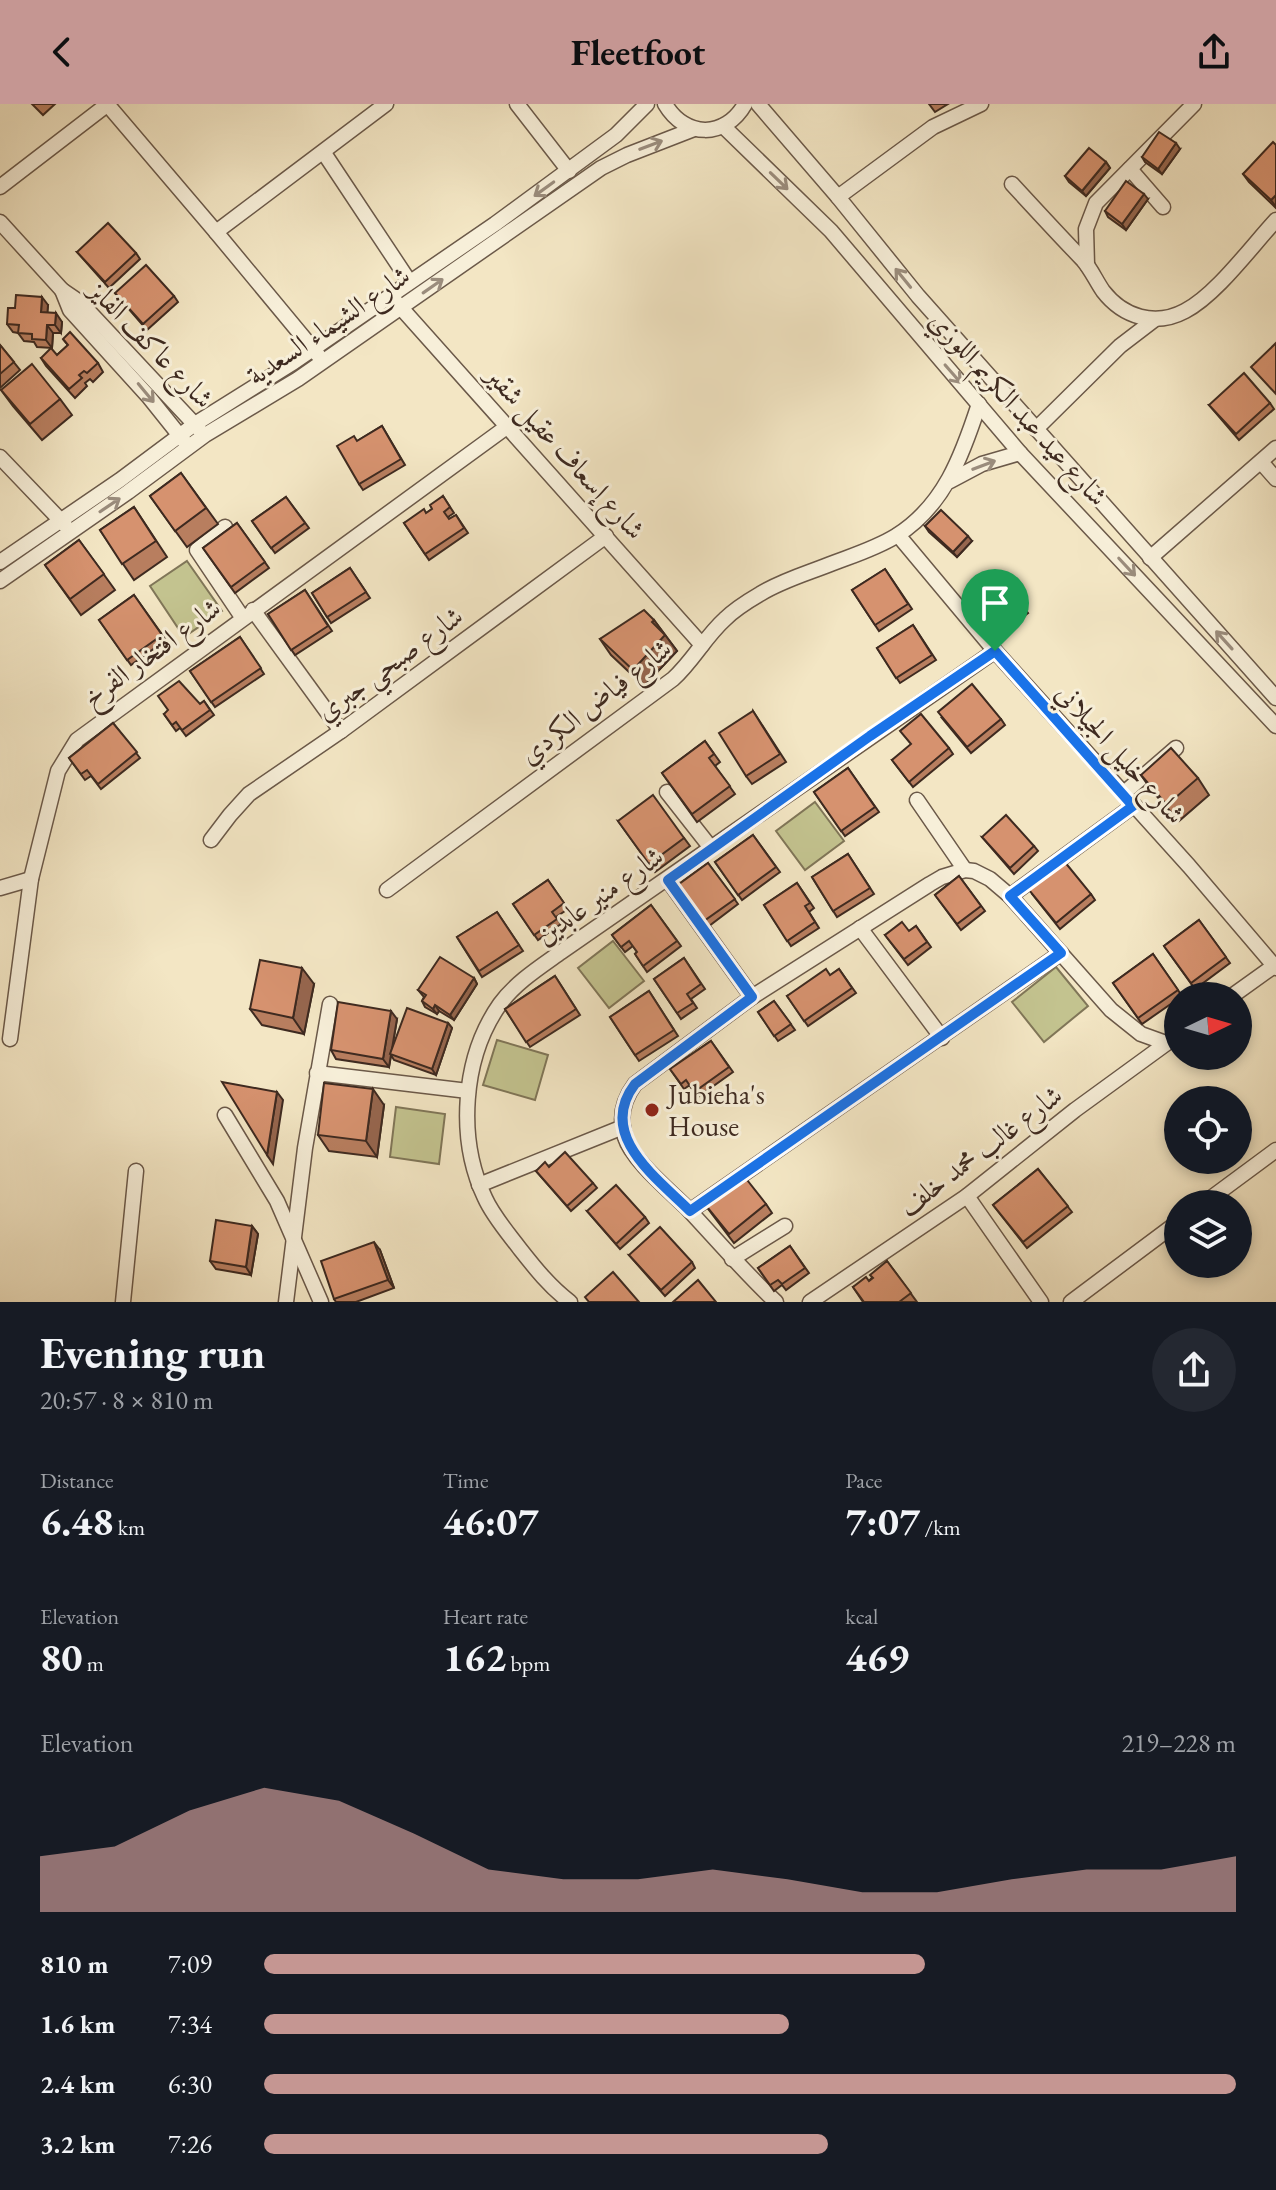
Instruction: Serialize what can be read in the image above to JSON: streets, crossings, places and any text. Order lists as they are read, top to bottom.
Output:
{
  "streets": {
    "street": [
      "شارع الشيماء السعدية",
      "شارع عاكف الفايز",
      "شارع عيد عبد الكريم اللوزي",
      "شارع إسعاف عقيل شقير",
      "شارع افتخار الفرخ",
      "شارع صبحي جبري",
      "شارع فياض الكردي",
      "شارع خليل الجيلاني",
      "شارع منير عابدين",
      "شارع غالب محمد خلف"
    ]
  },
  "crossings": [
    ["شارع الشيماء السعدية", "شارع عاكف الفايز"],
    ["شارع الشيماء السعدية", "شارع عيد عبد الكريم اللوزي"],
    ["شارع الشيماء السعدية", "شارع إسعاف عقيل شقير"],
    ["شارع عيد عبد الكريم اللوزي", "شارع فياض الكردي"],
    ["شارع إسعاف عقيل شقير", "شارع افتخار الفرخ"],
    ["شارع إسعاف عقيل شقير", "شارع صبحي جبري"],
    ["شارع إسعاف عقيل شقير", "شارع فياض الكردي"],
    ["شارع فياض الكردي", "شارع خليل الجيلاني"],
    ["شارع خليل الجيلاني", "شارع منير عابدين"]
  ],
  "places": ["Jubieha's House"],
  "north": "right",
  "page": {
    "header": "Fleetfoot",
    "heading": ["Evening run", "20:57 · 8 × 810 m"],
    "stats": [
      ["Distance", "6.48 km"],
      ["Time", "46:07"],
      ["Pace", "7:07 /km"],
      ["Elevation", "80 m"],
      ["Heart rate", "162 bpm"],
      ["kcal", "469"]
    ],
    "chart": ["Elevation", "219–228 m"],
    "list": [
      {
        "name": "810 m",
        "note": "7:09"
      },
      {
        "name": "1.6 km",
        "note": "7:34"
      },
      {
        "name": "2.4 km",
        "note": "6:30"
      },
      {
        "name": "3.2 km",
        "note": "7:26"
      }
    ]
  }
}
